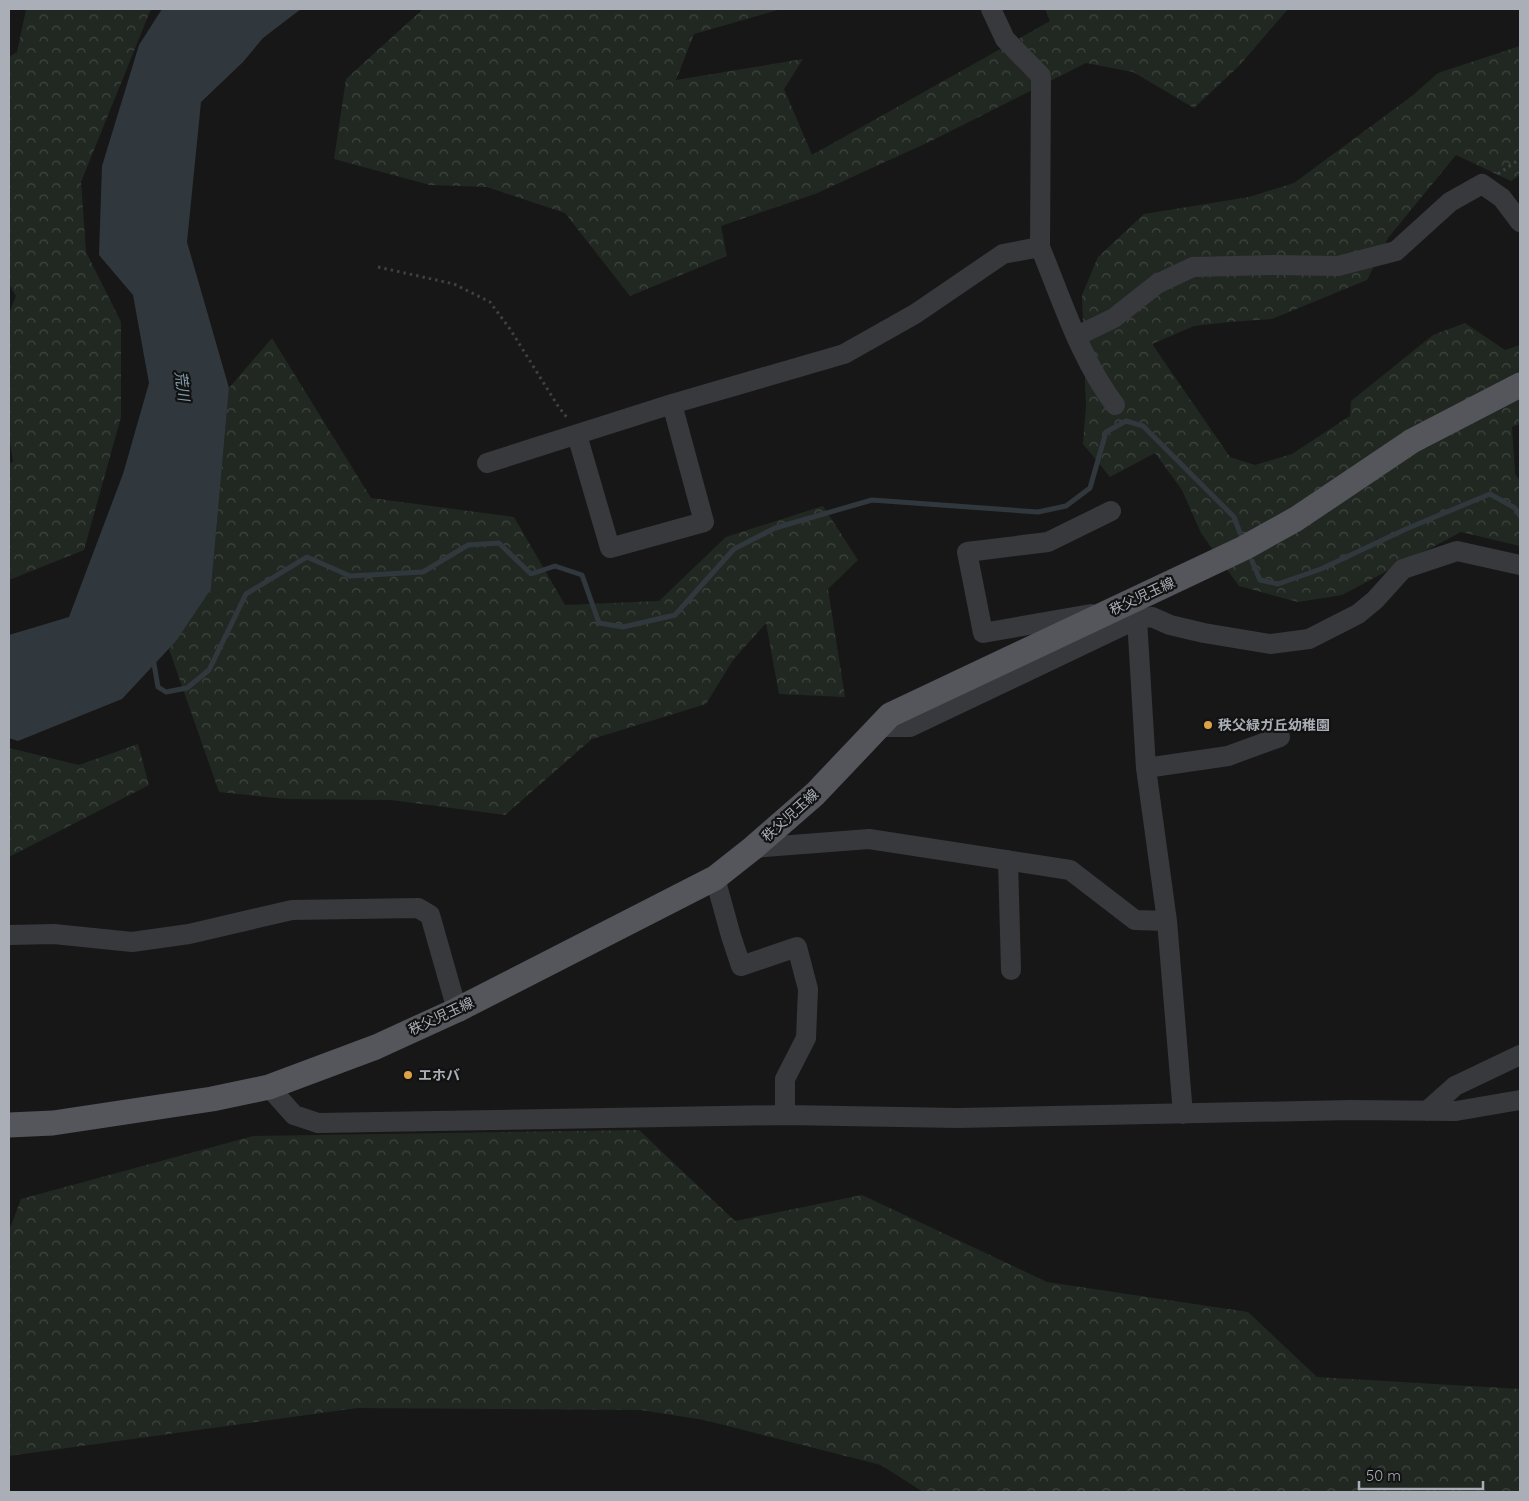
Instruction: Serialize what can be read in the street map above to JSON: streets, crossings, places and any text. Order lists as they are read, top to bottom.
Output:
{
  "streets": {
    "main road": ["秩父児玉線"]
  },
  "water": ["荒川"],
  "places": ["秩父緑ガ丘幼稚園", "エホバ"],
  "scale_bar": "50 m"
}
